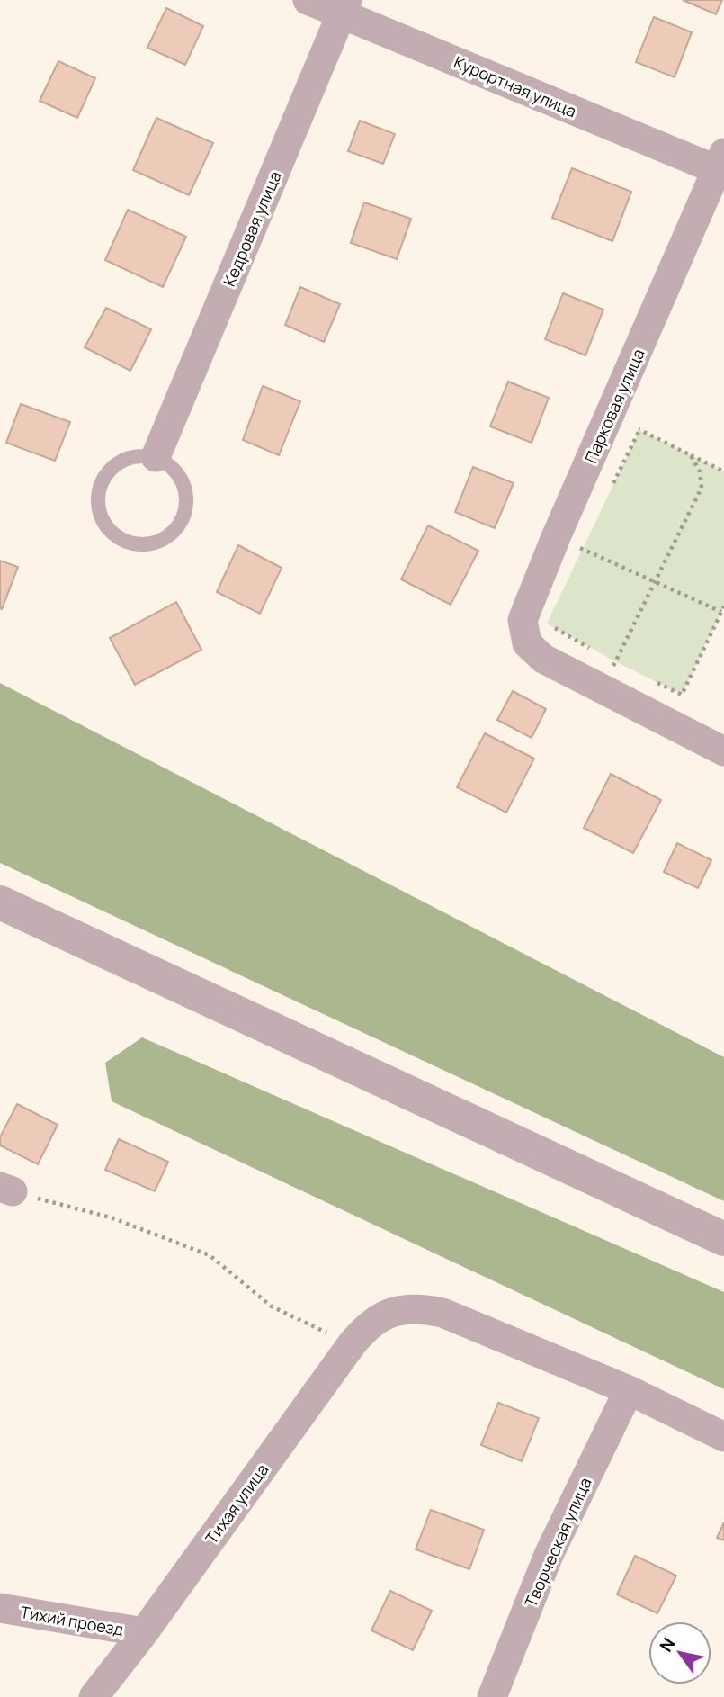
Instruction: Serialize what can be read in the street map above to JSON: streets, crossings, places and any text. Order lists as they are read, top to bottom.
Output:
{
  "streets": {
    "street": [
      "Курортная улица",
      "Кедровая улица",
      "Парковая улица",
      "Тихая улица",
      "Творческая улица",
      "Тихий проезд"
    ]
  },
  "crossings": [
    ["Курортная улица", "Кедровая улица"],
    ["Курортная улица", "Парковая улица"],
    ["Тихая улица", "Творческая улица"],
    ["Тихая улица", "Тихий проезд"]
  ],
  "north": "top left"
}
